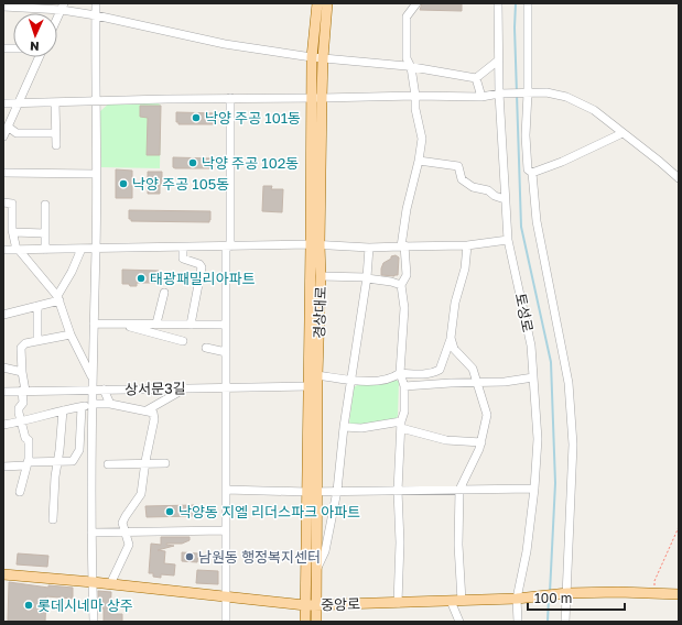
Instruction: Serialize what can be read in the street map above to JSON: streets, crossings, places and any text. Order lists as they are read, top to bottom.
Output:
{
  "streets": {
    "main road": ["경상대로", "중앙로"],
    "street": ["토성로", "상서문3길"]
  },
  "crossings": [
    ["경상대로", "상서문3길"],
    ["경상대로", "중앙로"],
    ["토성로", "중앙로"]
  ],
  "places": [
    "낙양 주공 101동",
    "낙양 주공 102동",
    "낙양 주공 105동",
    "태광패밀리아파트",
    "낙양동 지엘 리더스파크 아파트",
    "남원동 행정복지센터",
    "롯데시네마 상주"
  ],
  "scale_bar": "100 m",
  "north": "bottom"
}
